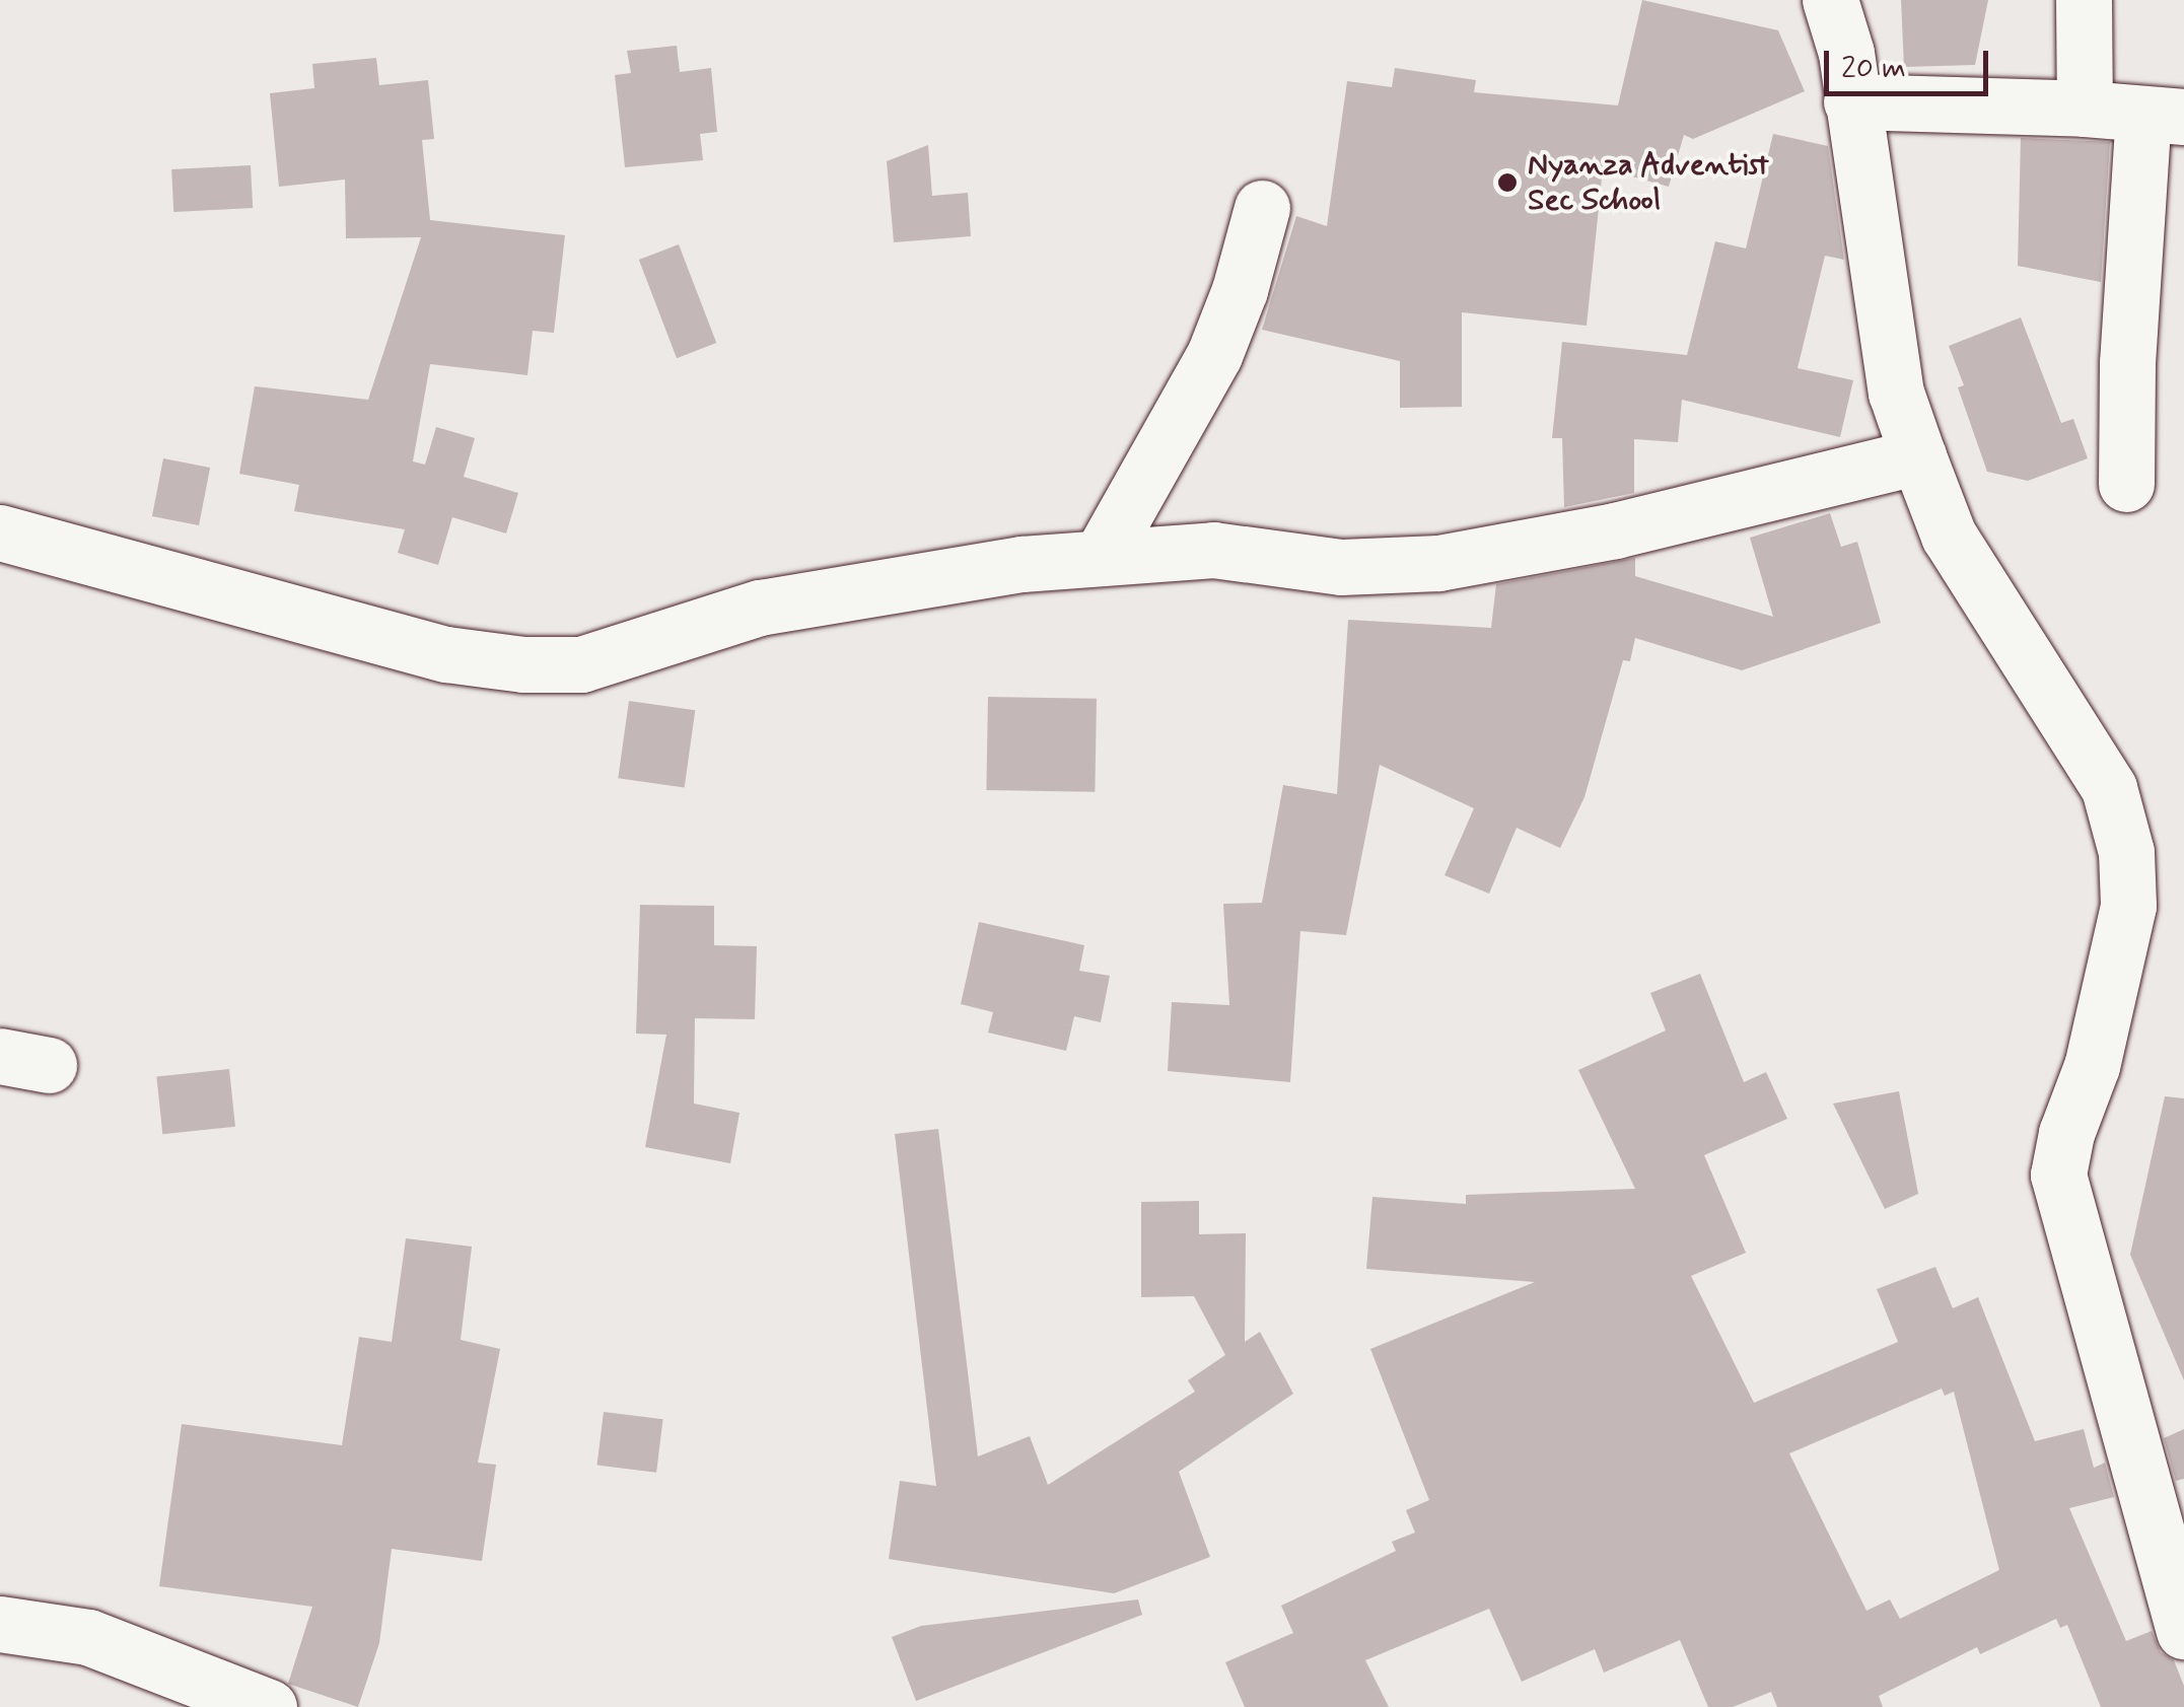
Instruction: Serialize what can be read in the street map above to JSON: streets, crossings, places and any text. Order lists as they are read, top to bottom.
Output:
{
  "places": ["Nyanza Adventist Sec School"],
  "scale_bar": "20 m"
}
